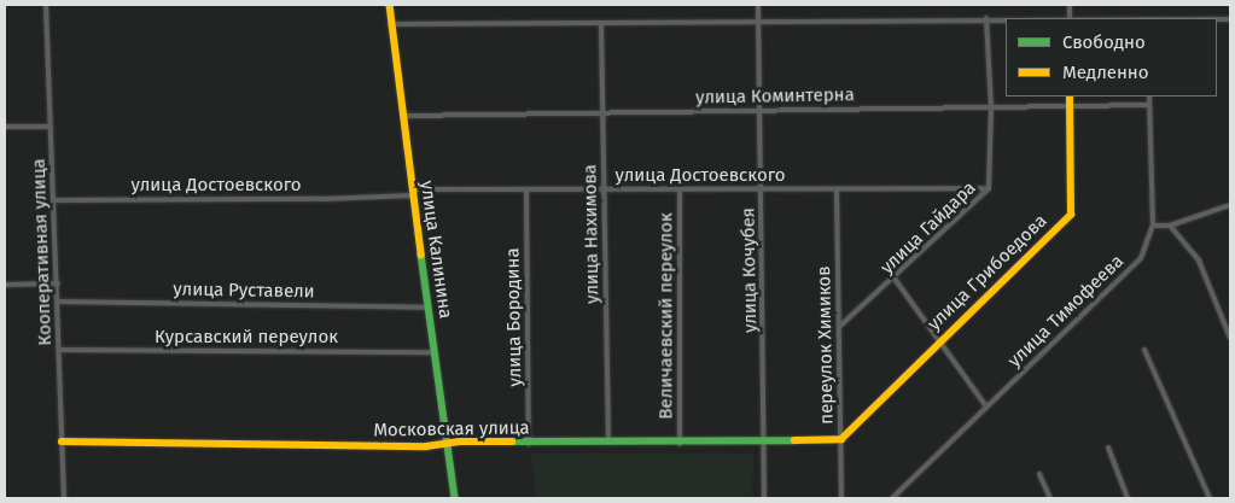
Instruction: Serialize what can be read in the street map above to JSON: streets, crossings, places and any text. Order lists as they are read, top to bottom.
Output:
{
  "streets": {
    "street": [
      "улица Коминтерна",
      "улица Достоевского",
      "улица Гайдара",
      "улица Нахимова",
      "улица Калинина",
      "Кооперативная улица",
      "улица Кочубея",
      "улица Грибоедова",
      "улица Руставели",
      "улица Тимофеева",
      "Величаевский переулок",
      "улица Бородина",
      "Курсавский переулок",
      "переулок Химиков",
      "Московская улица"
    ]
  },
  "crossings": [
    ["улица Коминтерна", "улица Гайдара"],
    ["улица Коминтерна", "улица Нахимова"],
    ["улица Коминтерна", "улица Калинина"],
    ["улица Коминтерна", "улица Кочубея"],
    ["улица Коминтерна", "улица Грибоедова"],
    ["улица Коминтерна", "улица Тимофеева"],
    ["улица Достоевского", "улица Гайдара"],
    ["улица Достоевского", "улица Нахимова"],
    ["улица Достоевского", "улица Калинина"],
    ["улица Достоевского", "Кооперативная улица"],
    ["улица Достоевского", "улица Кочубея"],
    ["улица Достоевского", "Величаевский переулок"],
    ["улица Достоевского", "улица Бородина"],
    ["улица Достоевского", "переулок Химиков"],
    ["улица Гайдара", "переулок Химиков"],
    ["улица Нахимова", "Московская улица"],
    ["улица Калинина", "улица Руставели"],
    ["улица Калинина", "Курсавский переулок"],
    ["улица Калинина", "Московская улица"],
    ["Кооперативная улица", "улица Руставели"],
    ["Кооперативная улица", "Курсавский переулок"],
    ["Кооперативная улица", "Московская улица"],
    ["улица Кочубея", "Московская улица"],
    ["улица Грибоедова", "переулок Химиков"],
    ["улица Грибоедова", "Московская улица"],
    ["Величаевский переулок", "Московская улица"],
    ["улица Бородина", "Московская улица"],
    ["переулок Химиков", "Московская улица"]
  ],
  "legend": ["Свободно", "Медленно"]
}
